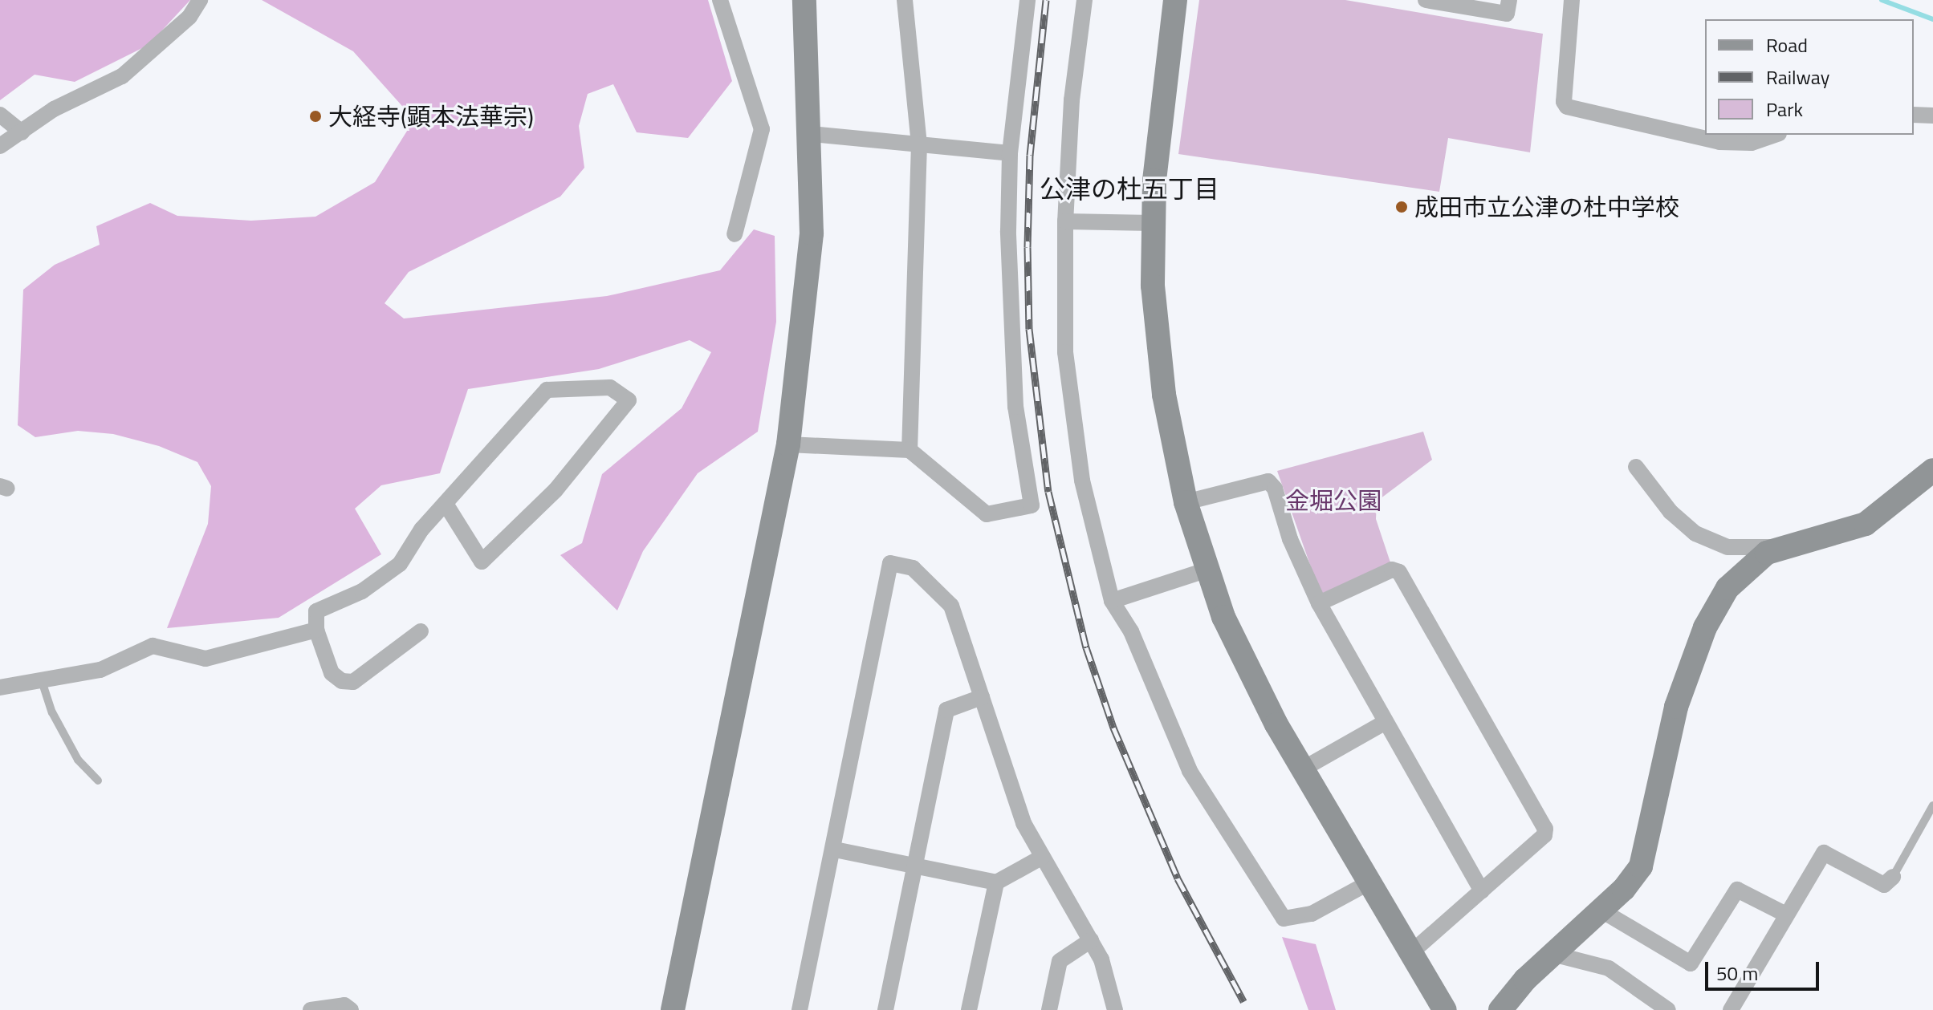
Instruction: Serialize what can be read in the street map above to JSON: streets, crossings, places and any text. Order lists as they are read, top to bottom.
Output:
{
  "districts": ["公津の杜五丁目"],
  "parks": ["金堀公園"],
  "places": ["大経寺(顕本法華宗)", "成田市立公津の杜中学校"],
  "legend": ["Road", "Railway", "Park"],
  "scale_bar": "50 m"
}
